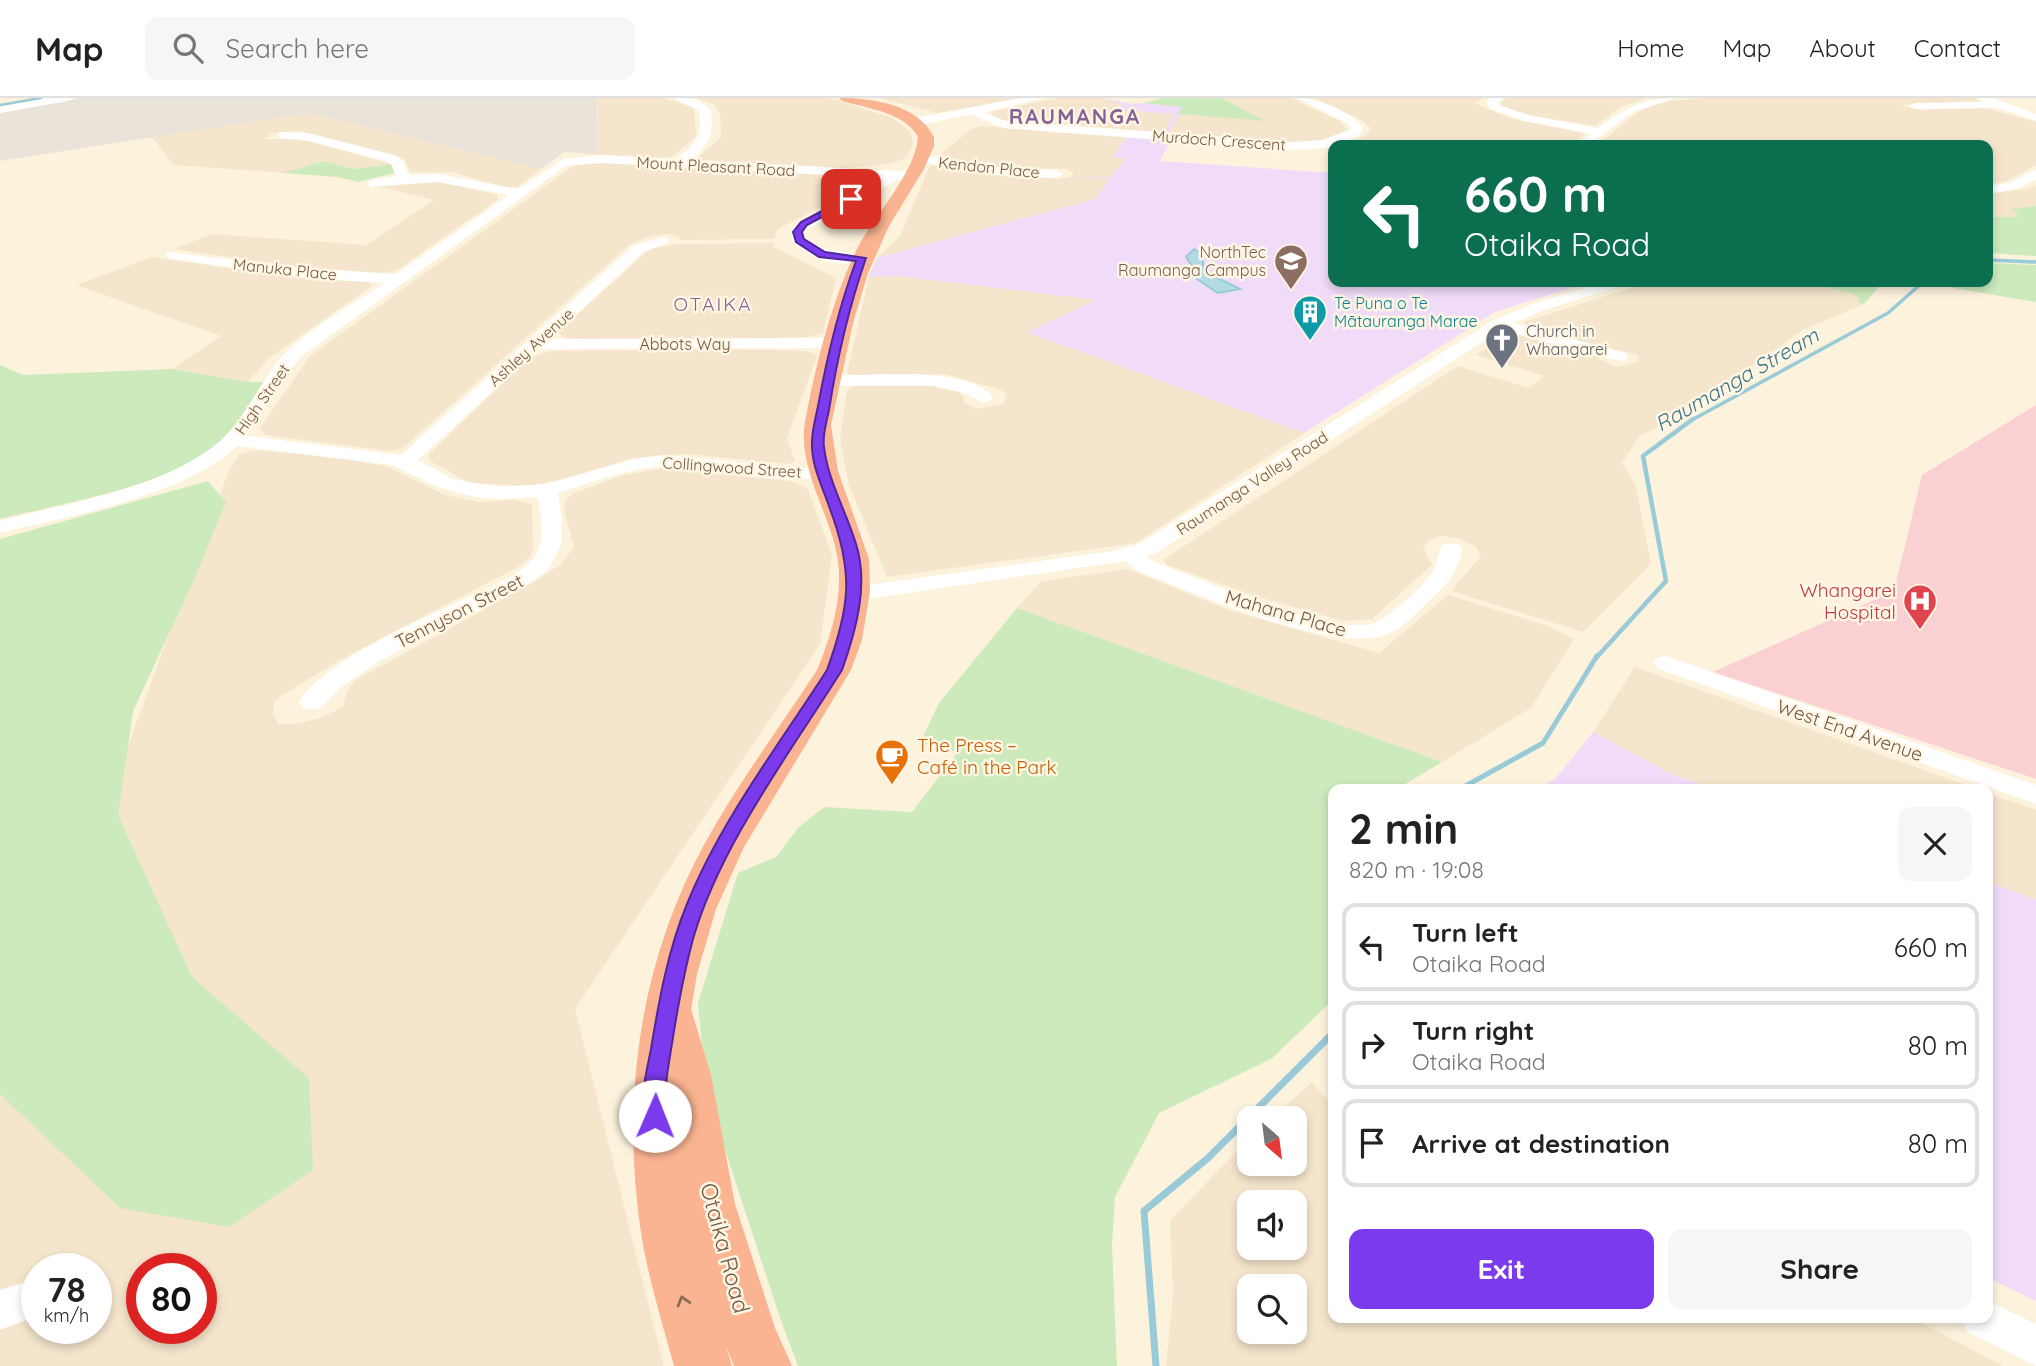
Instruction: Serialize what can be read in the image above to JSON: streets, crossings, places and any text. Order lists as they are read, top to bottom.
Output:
{
  "streets": {
    "highway": ["Otaika Road"],
    "street": [
      "Murdoch Crescent",
      "Mount Pleasant Road",
      "Kendon Place",
      "Manuka Place",
      "Abbots Way",
      "Ashley Avenue",
      "High Street",
      "Collingwood Street",
      "Raumanga Valley Road",
      "Tennyson Street",
      "Mahana Place",
      "West End Avenue"
    ]
  },
  "crossings": [
    ["Mount Pleasant Road", "Kendon Place"],
    ["Mount Pleasant Road", "High Street"],
    ["Mount Pleasant Road", "Otaika Road"],
    ["Kendon Place", "Otaika Road"],
    ["Manuka Place", "High Street"],
    ["Abbots Way", "Ashley Avenue"],
    ["Abbots Way", "Otaika Road"],
    ["Ashley Avenue", "Collingwood Street"],
    ["High Street", "Collingwood Street"],
    ["Collingwood Street", "Tennyson Street"],
    ["Collingwood Street", "Otaika Road"],
    ["Raumanga Valley Road", "Mahana Place"],
    ["Raumanga Valley Road", "Otaika Road"]
  ],
  "districts": ["RAUMANGA", "OTAIKA"],
  "water": ["Raumanga Stream"],
  "places": {
    "school or university": ["NorthTec Raumanga Campus"],
    "building": ["Te Puna o Te Mātauranga Marae"],
    "church": ["Church in Whangarei"],
    "hospital": ["Whangarei Hospital"],
    "cafe": ["The Press – Café in the Park"]
  },
  "north": "bottom right",
  "page": {
    "header": "Map",
    "search": "Search here",
    "nav": [
      "Home",
      "Map",
      "About",
      "Contact"
    ],
    "turn": ["660 m", "Otaika Road"],
    "heading": ["2 min", "820 m · 19:08"],
    "list": [
      {
        "name": "Turn left",
        "note": "Otaika Road",
        "value": "660 m"
      },
      {
        "name": "Turn right",
        "note": "Otaika Road",
        "value": "80 m"
      },
      {
        "name": "Arrive at destination",
        "value": "80 m"
      }
    ],
    "buttons": ["Exit", "Share"],
    "speed": "78 km/h",
    "limit": "80"
  }
}
